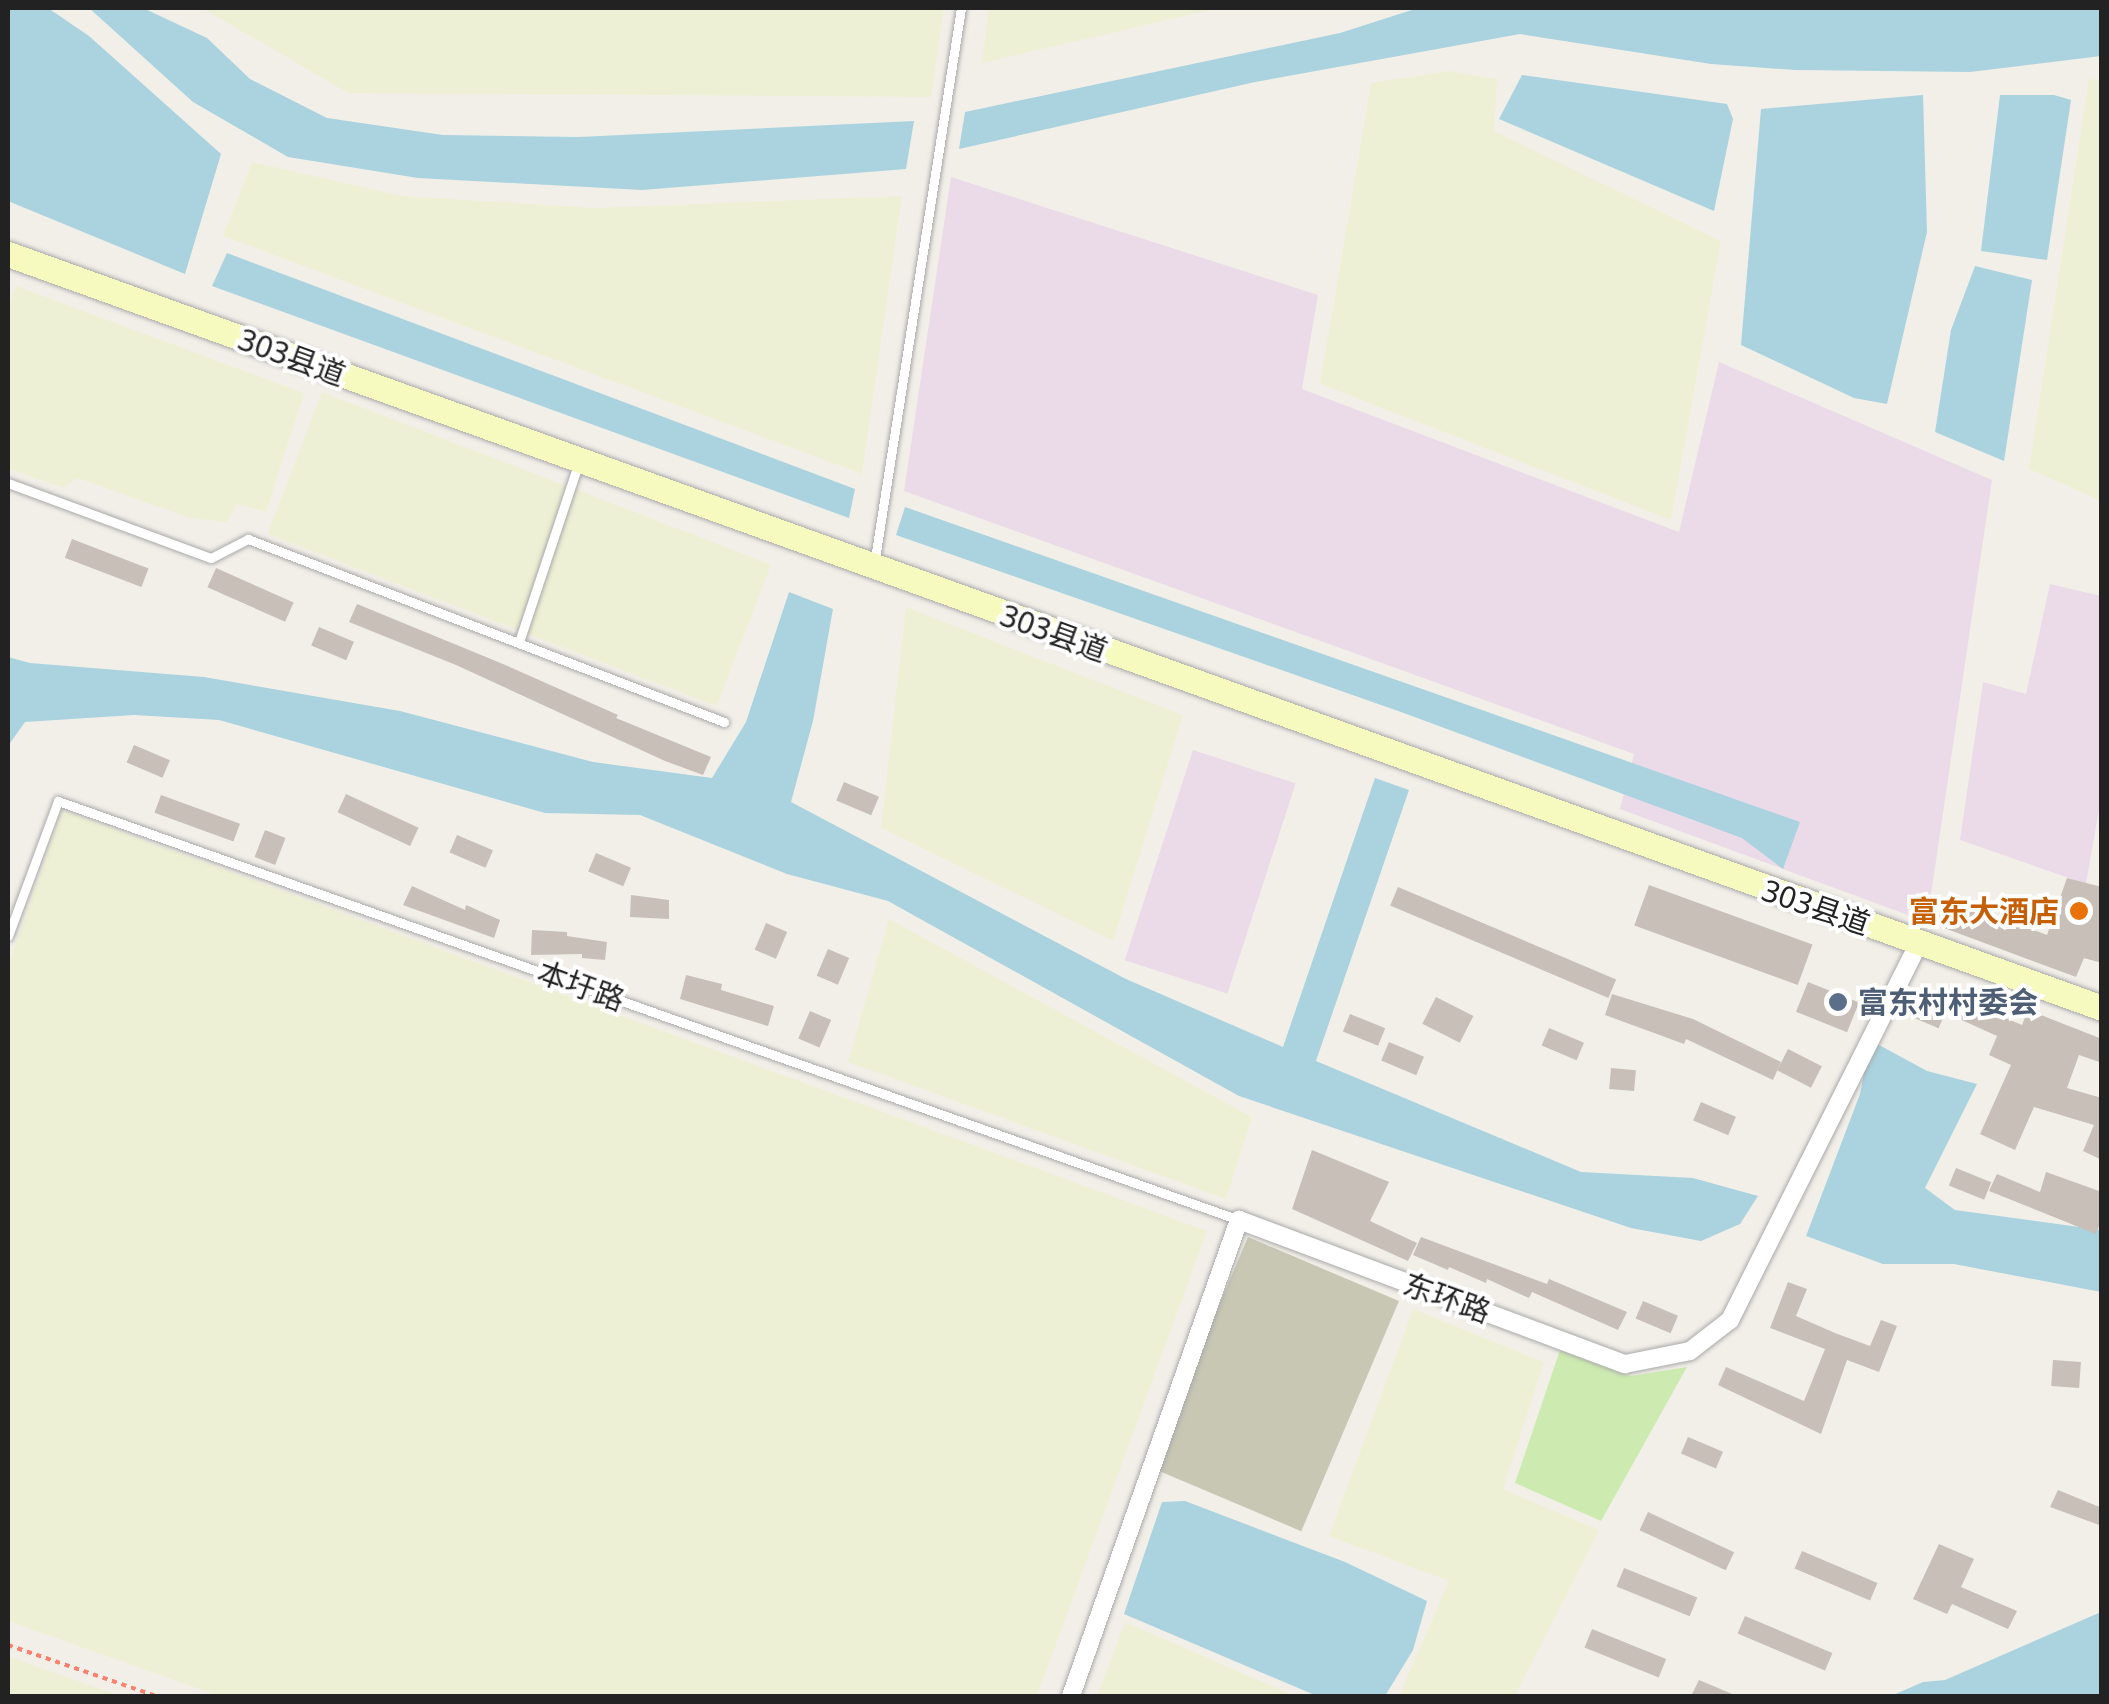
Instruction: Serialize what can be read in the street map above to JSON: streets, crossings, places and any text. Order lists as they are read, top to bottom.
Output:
{
  "streets": {
    "main road": ["303县道"],
    "street": ["东环路"],
    "lane": ["本圩路"]
  },
  "crossings": [
    ["303县道", "东环路"],
    ["本圩路", "东环路"]
  ],
  "places": ["富东大酒店", "富东村村委会"]
}
